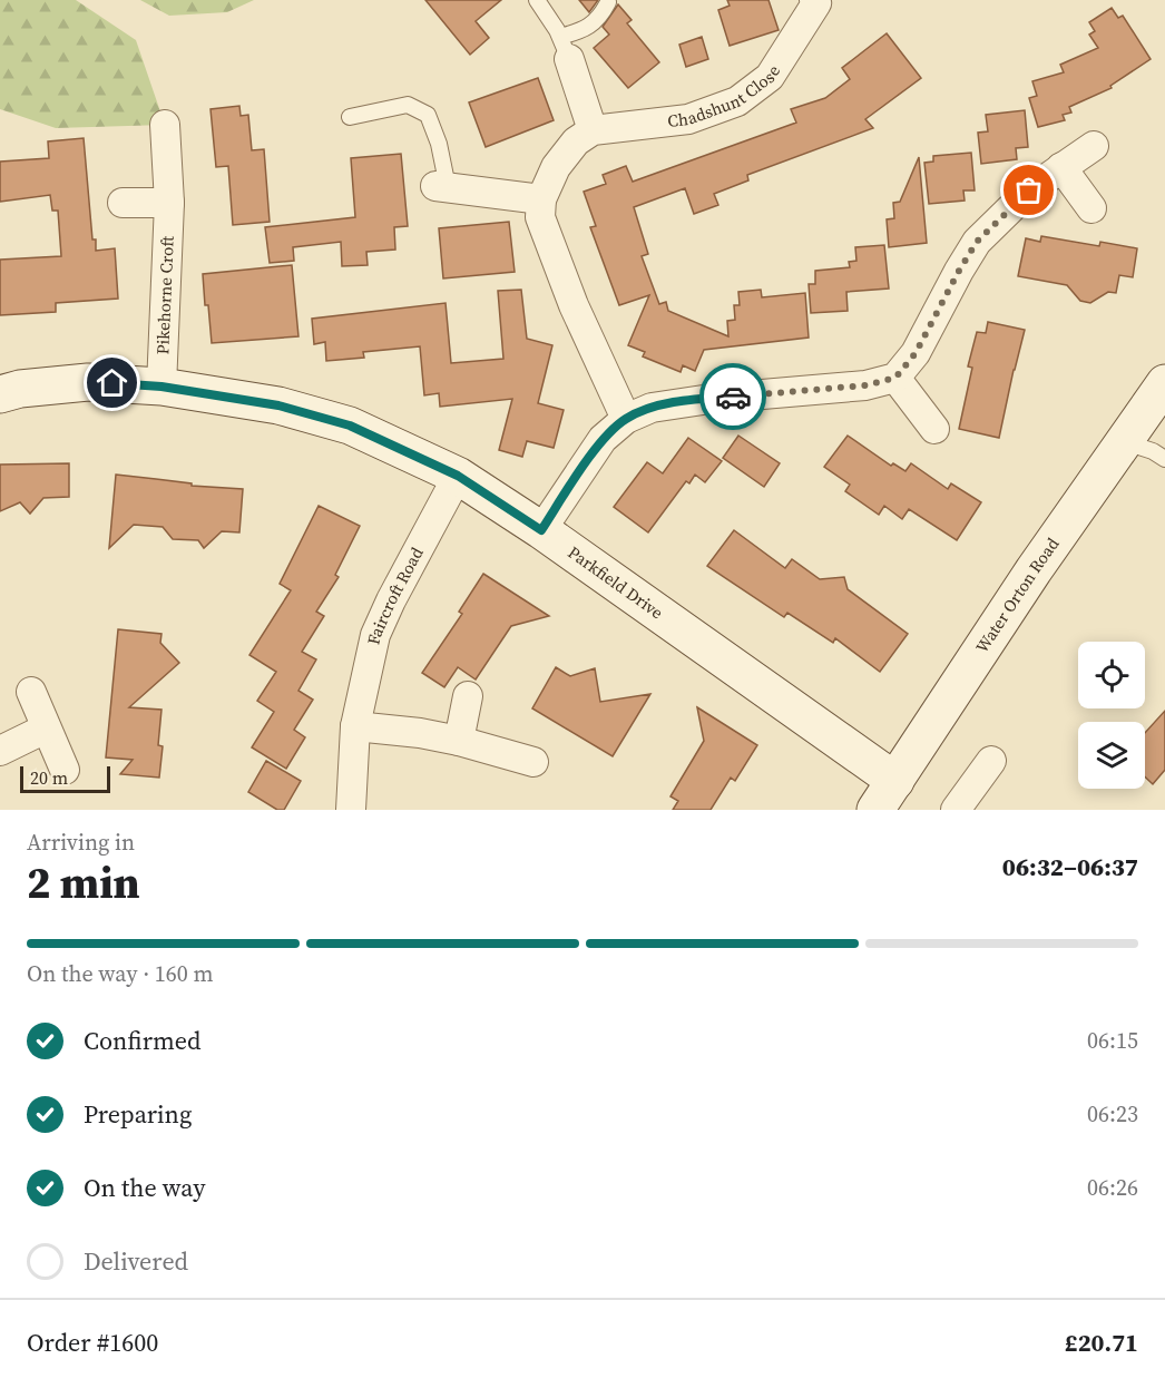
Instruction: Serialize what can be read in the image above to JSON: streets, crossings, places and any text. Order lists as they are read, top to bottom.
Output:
{
  "streets": {
    "street": [
      "Chadshunt Close",
      "Pikehorne Croft",
      "Parkfield Drive",
      "Water Orton Road",
      "Faircroft Road"
    ]
  },
  "crossings": [
    ["Pikehorne Croft", "Parkfield Drive"],
    ["Parkfield Drive", "Water Orton Road"],
    ["Parkfield Drive", "Faircroft Road"]
  ],
  "scale_bar": "20 m",
  "page": {
    "scale": "20 m",
    "heading": ["2 min", "Arriving in", "06:32–06:37"],
    "panel": ["Order #1600", "£20.71"],
    "bar": "On the way · 160 m",
    "list": [
      ["Confirmed", "06:15"],
      ["Preparing", "06:23"],
      ["On the way", "06:26"],
      "Delivered"
    ]
  }
}
